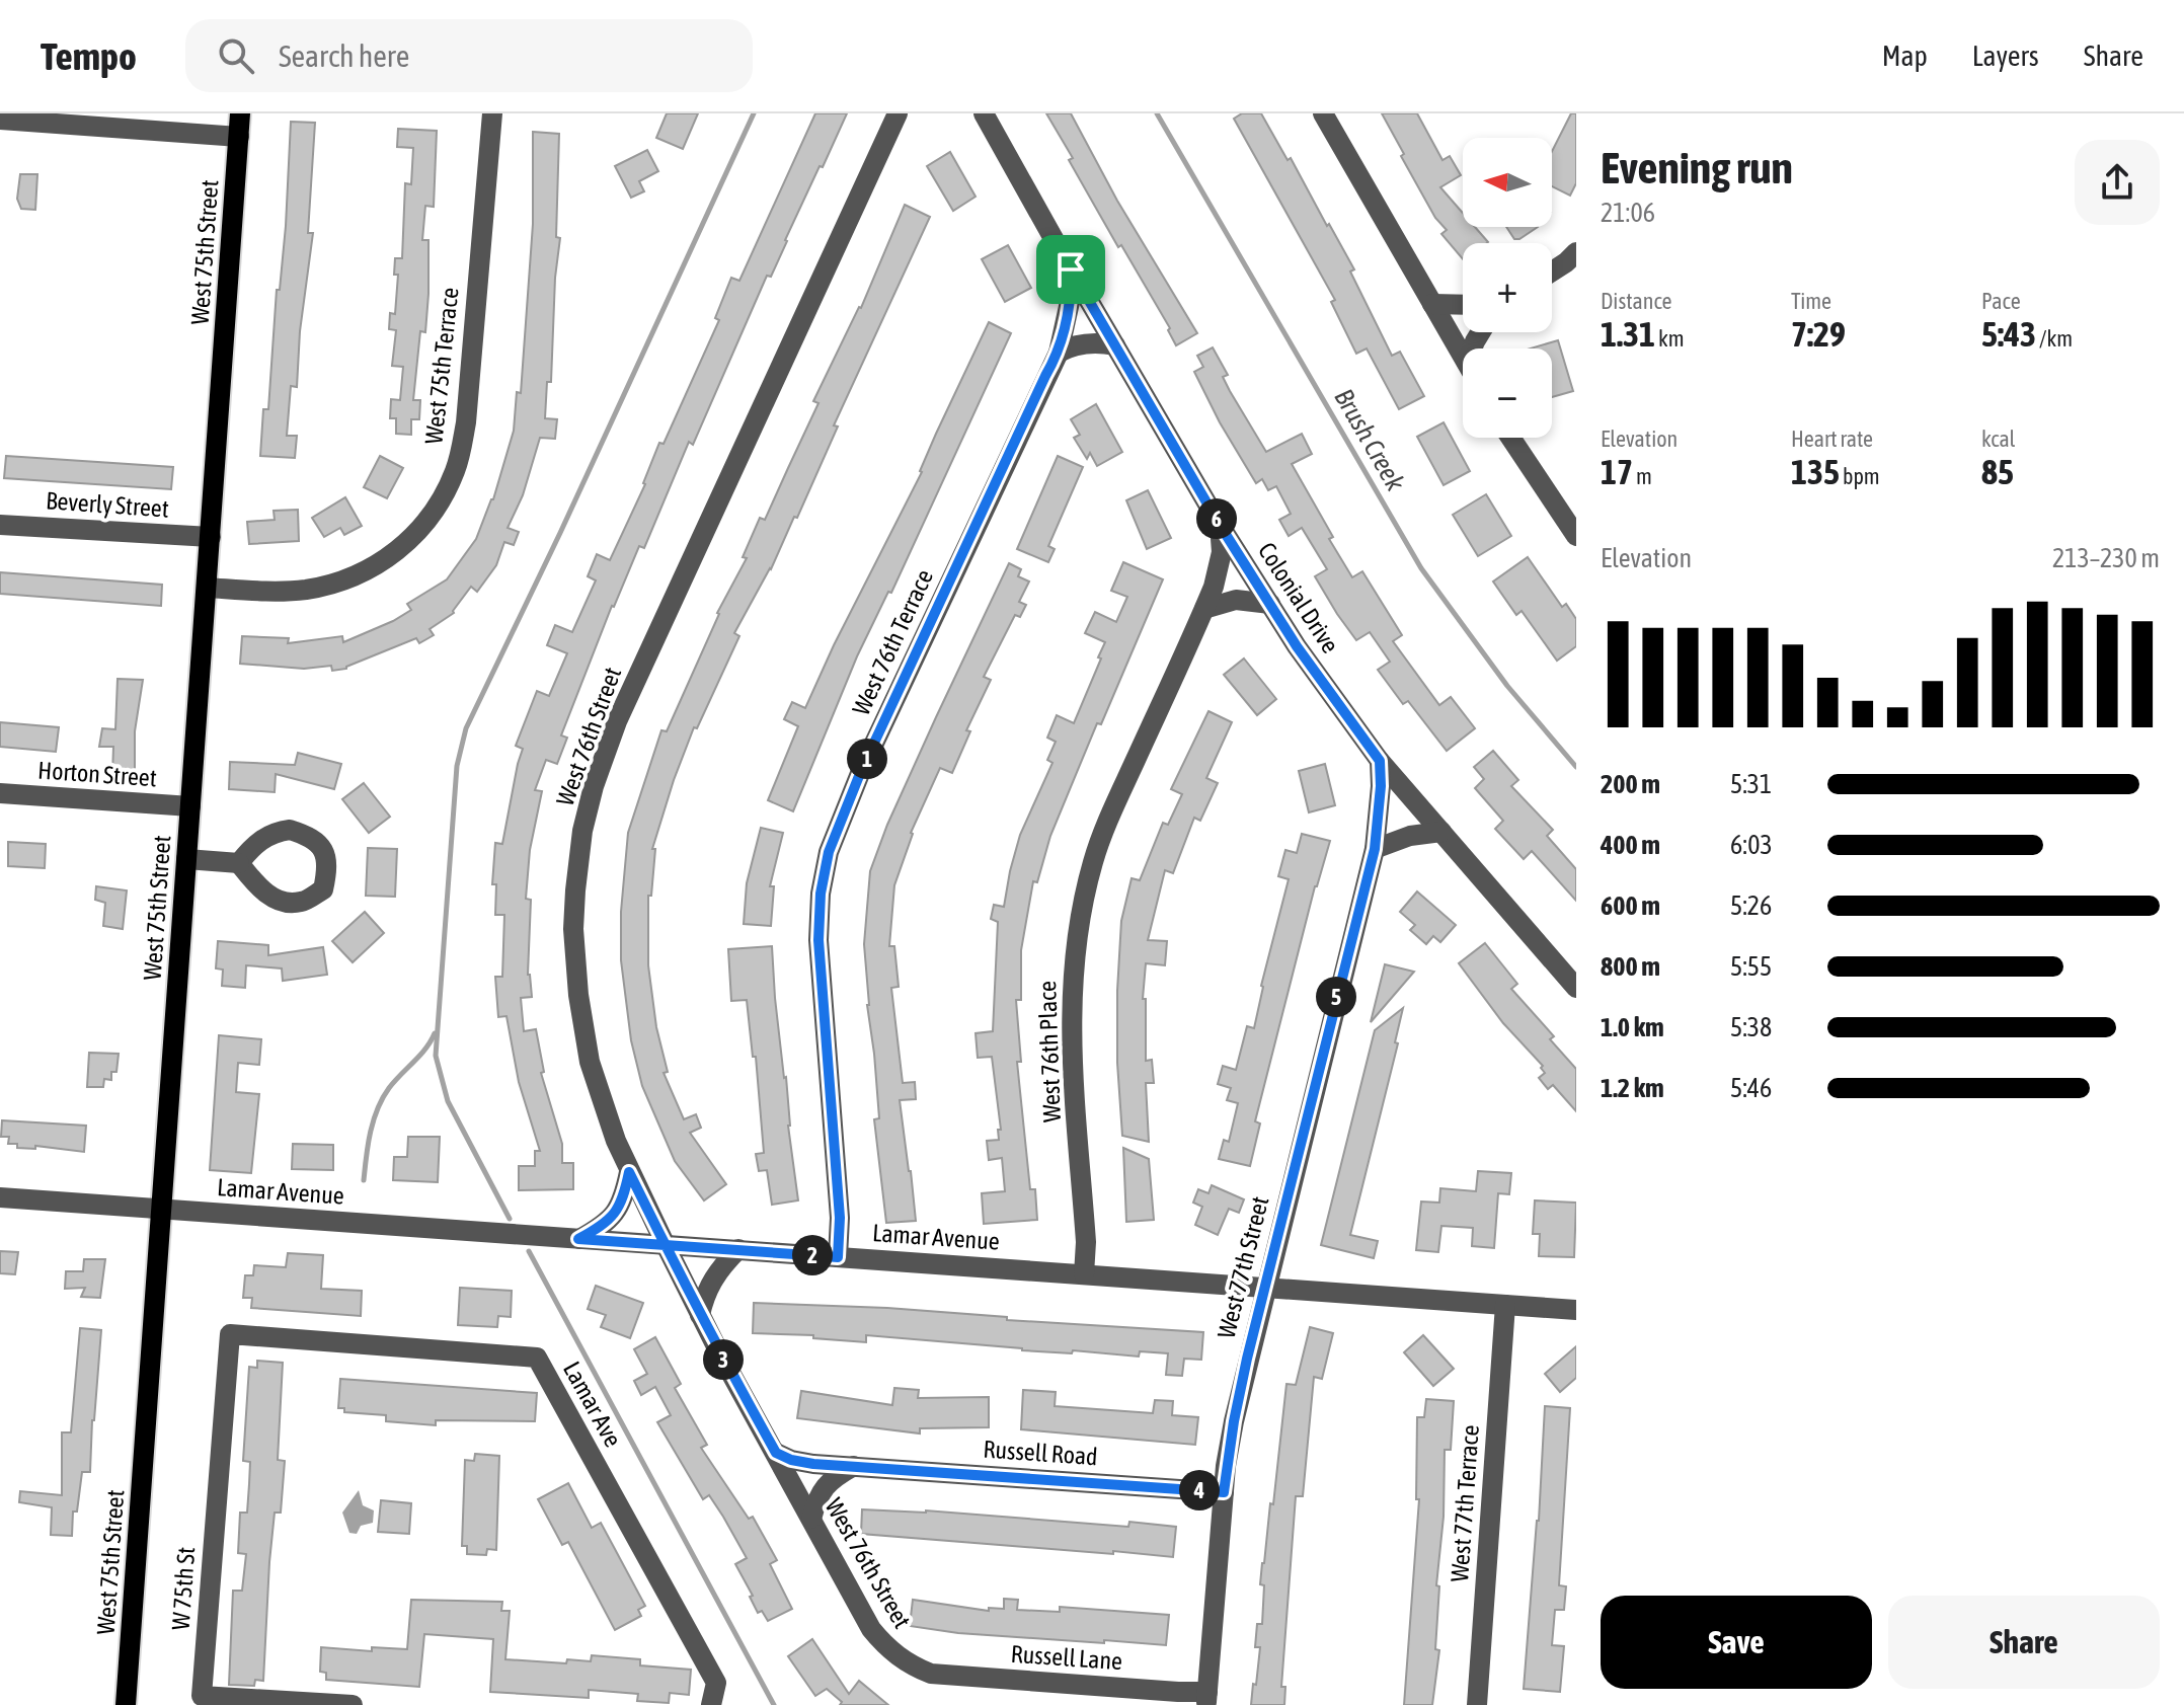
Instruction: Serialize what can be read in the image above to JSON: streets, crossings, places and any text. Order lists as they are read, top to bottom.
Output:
{
  "streets": {
    "main road": ["West 75th Street"],
    "street": [
      "West 75th Terrace",
      "Beverly Street",
      "Colonial Drive",
      "West 76th Terrace",
      "West 76th Street",
      "Horton Street",
      "West 76th Place",
      "Lamar Avenue",
      "West 77th Street",
      "Lamar Ave",
      "Russell Road",
      "West 77th Terrace",
      "W 75th St",
      "Russell Lane"
    ]
  },
  "crossings": [
    ["West 75th Street", "West 75th Terrace"],
    ["West 75th Street", "Beverly Street"],
    ["West 75th Street", "Horton Street"],
    ["West 75th Street", "Lamar Avenue"],
    ["Colonial Drive", "West 76th Terrace"],
    ["Colonial Drive", "West 76th Place"],
    ["Colonial Drive", "West 77th Street"],
    ["West 76th Terrace", "Lamar Avenue"],
    ["West 76th Street", "Lamar Avenue"],
    ["West 76th Street", "Russell Road"],
    ["West 76th Street", "Russell Lane"],
    ["West 76th Place", "Lamar Avenue"],
    ["Lamar Avenue", "West 77th Street"],
    ["Lamar Avenue", "West 77th Terrace"],
    ["West 77th Street", "Russell Road"],
    ["West 77th Street", "Russell Lane"],
    ["Lamar Ave", "W 75th St"]
  ],
  "water": ["Brush Creek"],
  "north": "left",
  "page": {
    "header": "Tempo",
    "search": "Search here",
    "nav": ["Map", "Layers", "Share"],
    "heading": ["Evening run", "21:06"],
    "map_buttons": ["+", "−"],
    "stats": [
      ["Distance", "1.31 km"],
      ["Time", "7:29"],
      ["Pace", "5:43 /km"],
      ["Elevation", "17 m"],
      ["Heart rate", "135 bpm"],
      ["kcal", "85"]
    ],
    "pins": [
      "6",
      "1",
      "5",
      "2",
      "3",
      "4"
    ],
    "chart": ["Elevation", "213–230 m"],
    "list": [
      {
        "name": "200 m",
        "note": "5:31"
      },
      {
        "name": "400 m",
        "note": "6:03"
      },
      {
        "name": "600 m",
        "note": "5:26"
      },
      {
        "name": "800 m",
        "note": "5:55"
      },
      {
        "name": "1.0 km",
        "note": "5:38"
      },
      {
        "name": "1.2 km",
        "note": "5:46"
      }
    ],
    "buttons": ["Save", "Share"]
  }
}
